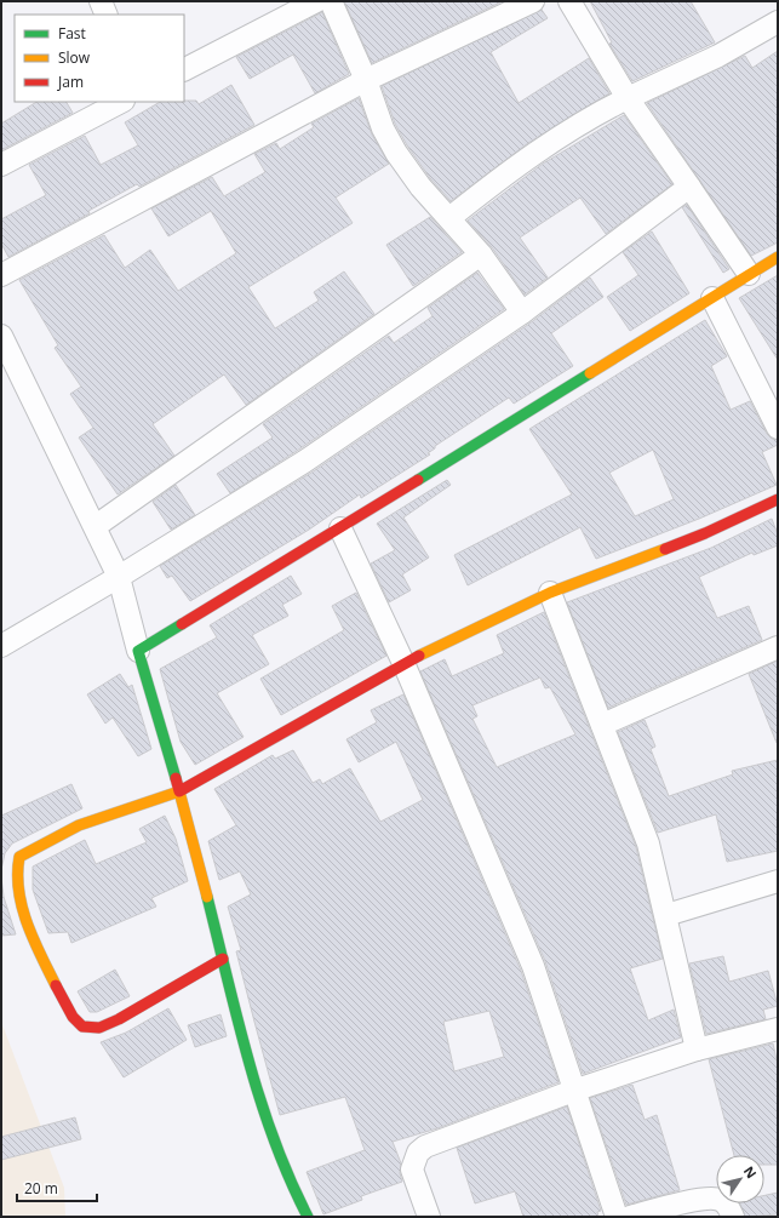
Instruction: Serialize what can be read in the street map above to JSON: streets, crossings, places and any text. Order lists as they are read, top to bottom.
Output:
{
  "legend": ["Fast", "Slow", "Jam"],
  "scale_bar": "20 m",
  "north": "top right"
}
